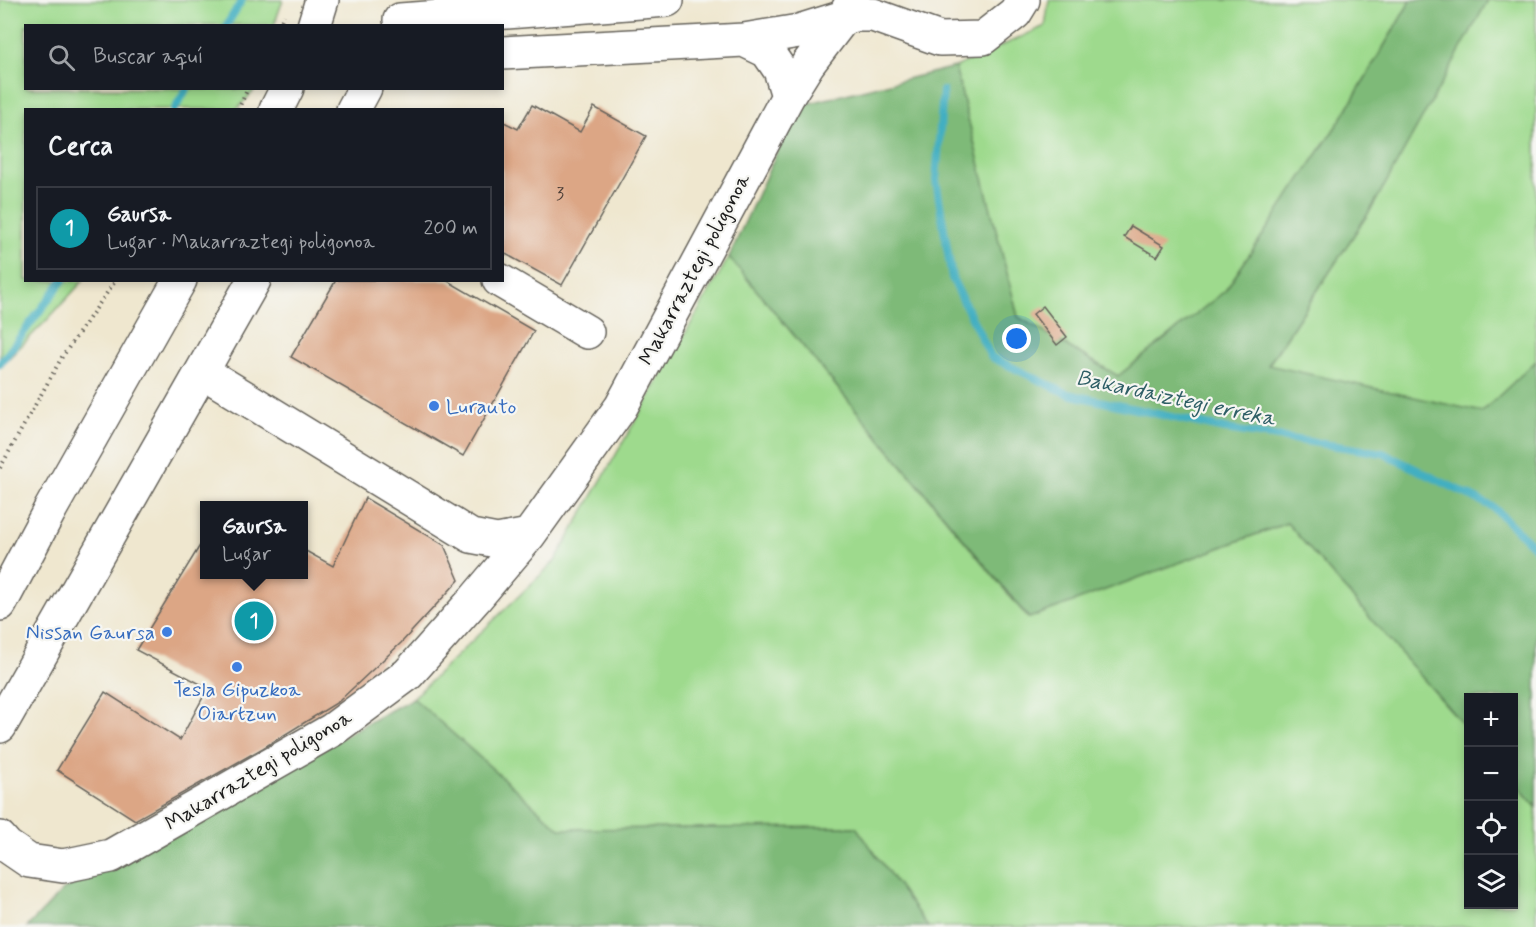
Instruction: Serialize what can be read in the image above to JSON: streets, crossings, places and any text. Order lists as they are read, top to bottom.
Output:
{
  "streets": {
    "street": ["Makarraztegi poligonoa"]
  },
  "water": ["Bakardaiztegi erreka"],
  "places": ["Lurauto", "Nissan Gaursa", "Tesla Gipuzkoa Oiartzun"],
  "house_numbers": ["3"],
  "page": {
    "search": "Buscar aquí",
    "heading": "Cerca",
    "list": [
      {
        "mark": "1",
        "name": "Gaursa",
        "note": "Lugar · Makarraztegi poligonoa",
        "value": "200 m"
      }
    ],
    "popup": ["Gaursa", "Lugar"],
    "pins": "1",
    "map_buttons": ["+", "−"]
  }
}
